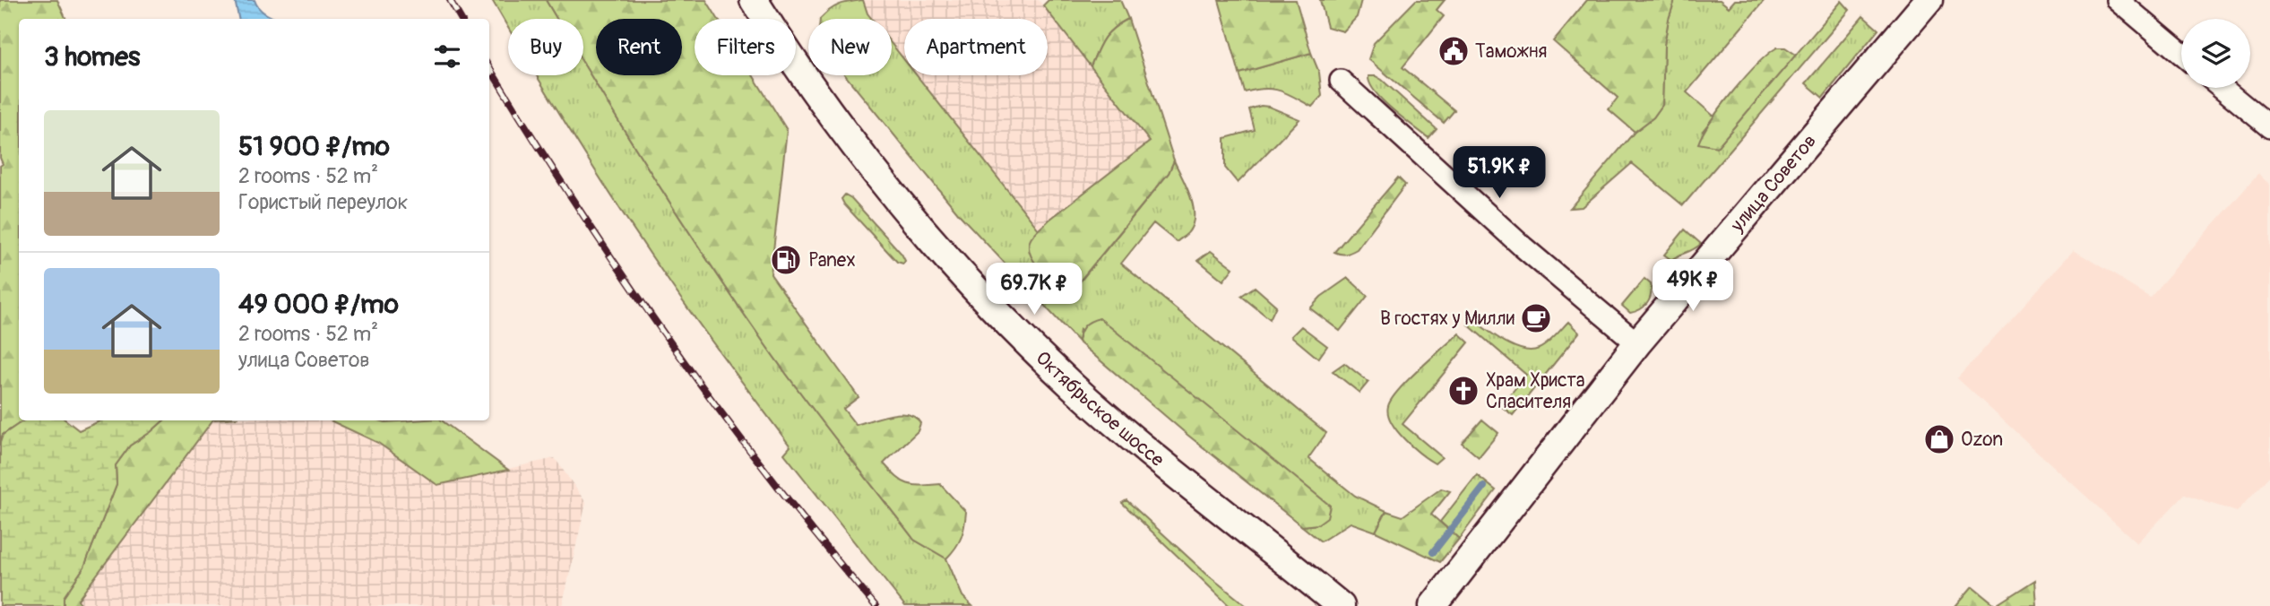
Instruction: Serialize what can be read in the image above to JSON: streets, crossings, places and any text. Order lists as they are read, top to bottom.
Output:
{
  "streets": {
    "street": ["улица Советов", "Октябрьское шоссе"]
  },
  "places": {
    "public building": ["Таможня"],
    "fuel station": ["Panex"],
    "cafe": ["В гостях у Милли"],
    "church": ["Храм Христа Спасителя"],
    "shop": ["Ozon"]
  },
  "page": {
    "chip": [
      "Buy",
      "Rent",
      "Filters",
      "New",
      "Apartment"
    ],
    "heading": "3 homes",
    "list": [
      {
        "name": "51 900 ₽/mo",
        "note": "2 rooms · 52 m² · Гористый переулок"
      },
      {
        "name": "49 000 ₽/mo",
        "note": "2 rooms · 52 m² · улица Советов"
      }
    ],
    "price": ["51.9K ₽", "49K ₽", "69.7K ₽"]
  }
}
